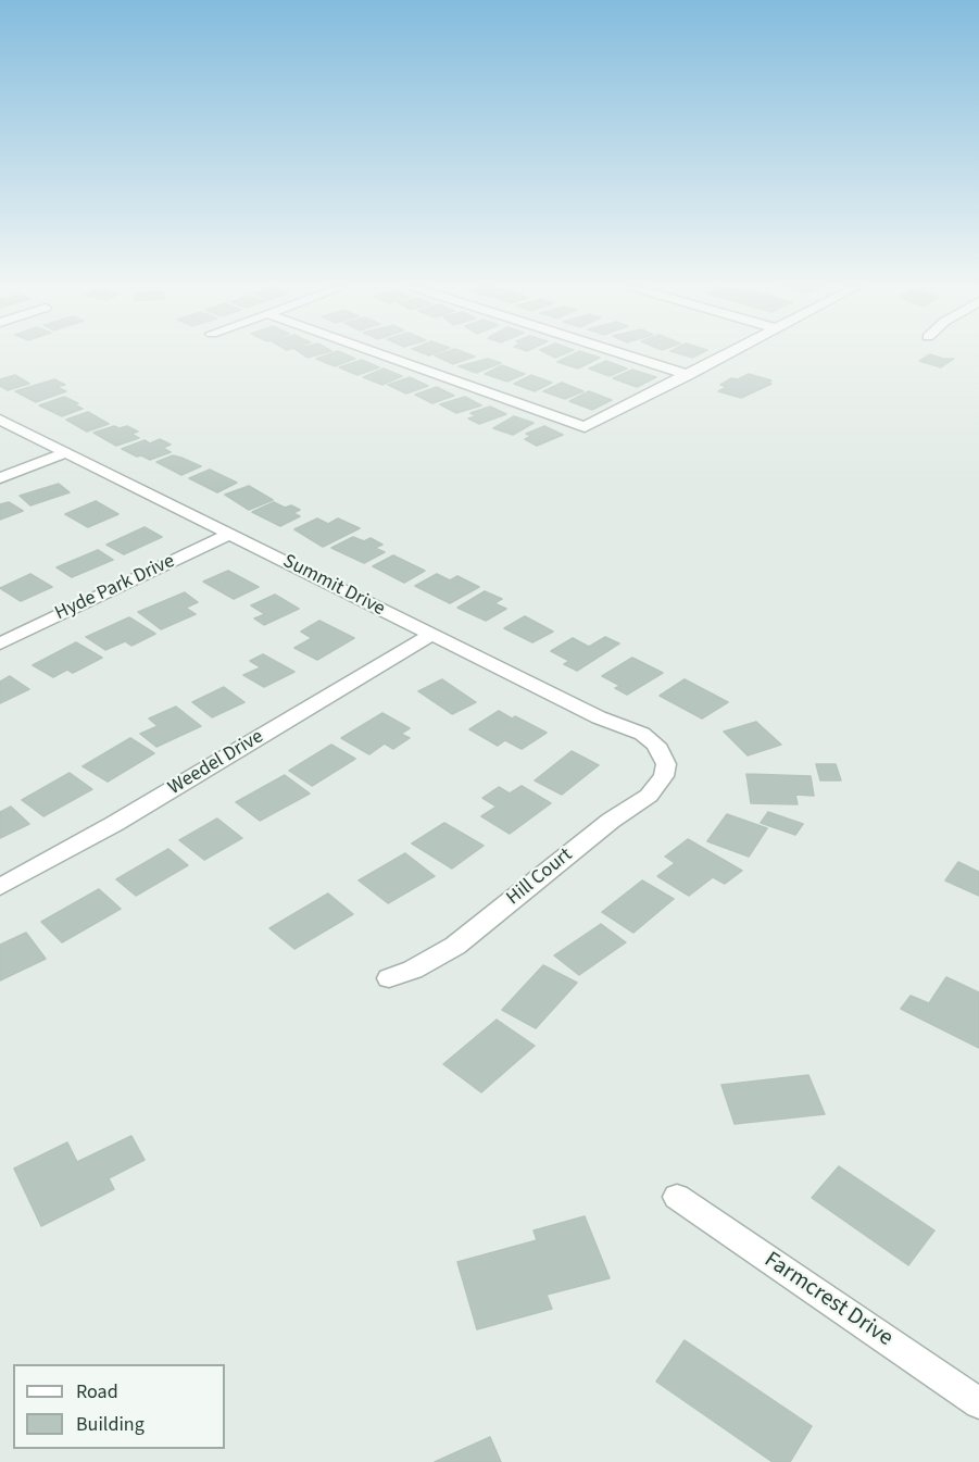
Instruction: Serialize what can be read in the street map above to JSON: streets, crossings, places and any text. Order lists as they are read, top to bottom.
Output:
{
  "streets": {
    "street": [
      "Summit Drive",
      "Hyde Park Drive",
      "Weedel Drive",
      "Hill Court",
      "Farmcrest Drive"
    ]
  },
  "crossings": [
    ["Summit Drive", "Hyde Park Drive"],
    ["Summit Drive", "Weedel Drive"],
    ["Summit Drive", "Hill Court"]
  ],
  "legend": ["Road", "Building"]
}
